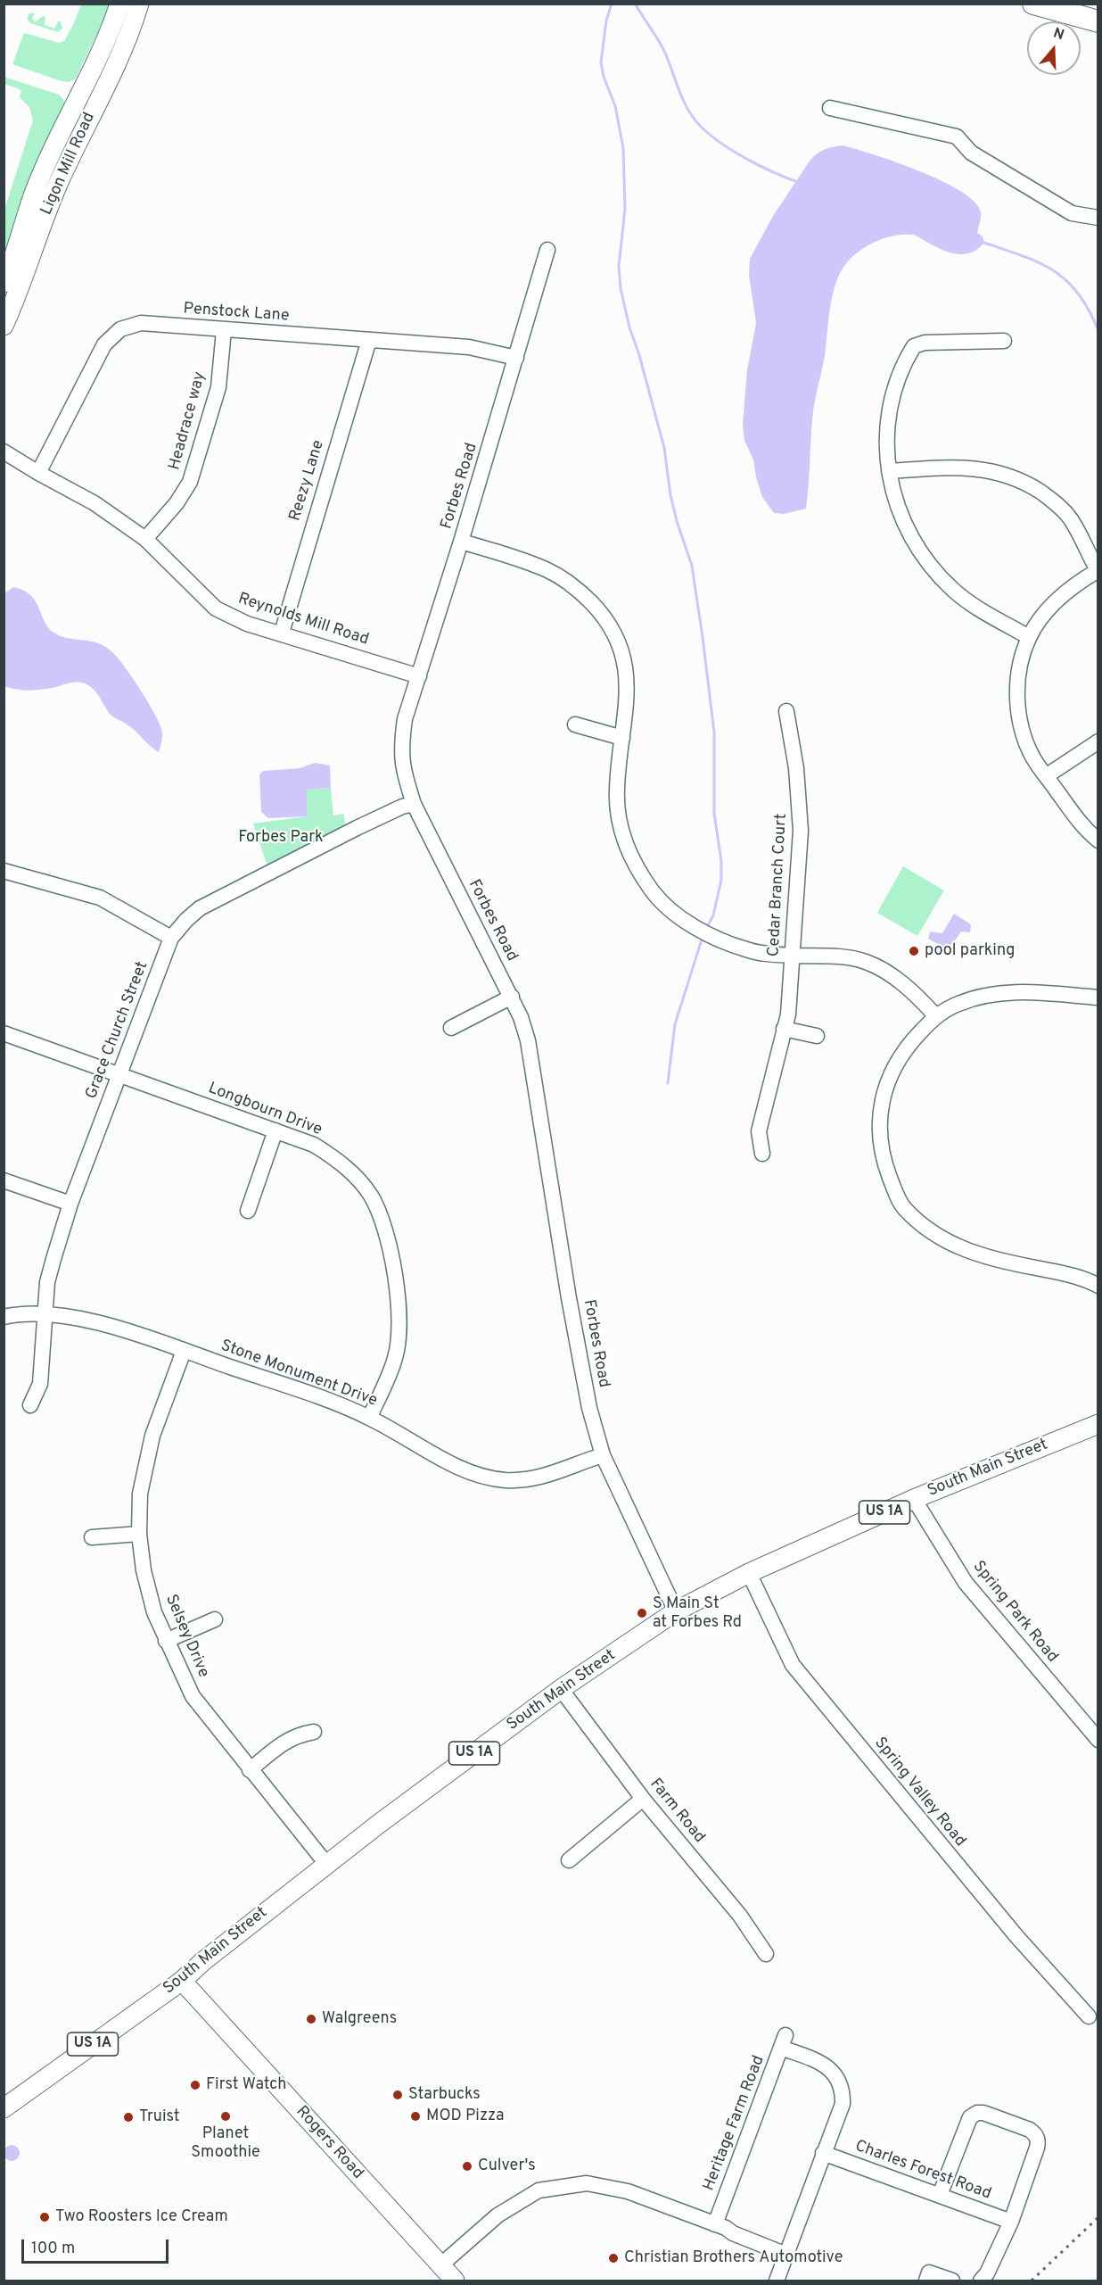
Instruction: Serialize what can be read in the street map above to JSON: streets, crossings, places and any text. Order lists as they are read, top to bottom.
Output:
{
  "streets": {
    "main road": [
      "Ligon Mill Road",
      "South Main Street",
      "US 1A",
      "Rogers Road"
    ],
    "street": [
      "Penstock Lane",
      "Headrace way",
      "Reezy Lane",
      "Forbes Road",
      "Reynolds Mill Road",
      "Cedar Branch Court",
      "Grace Church Street",
      "Longbourn Drive",
      "Stone Monument Drive",
      "Spring Park Road",
      "Selsey Drive",
      "Spring Valley Road",
      "Farm Road",
      "Heritage Farm Road",
      "Charles Forest Road"
    ]
  },
  "crossings": [
    ["Penstock Lane", "Headrace way"],
    ["Penstock Lane", "Reezy Lane"],
    ["Penstock Lane", "Forbes Road"],
    ["Penstock Lane", "Reynolds Mill Road"],
    ["Headrace way", "Reynolds Mill Road"],
    ["Reezy Lane", "Reynolds Mill Road"],
    ["Forbes Road", "Reynolds Mill Road"],
    ["Forbes Road", "Grace Church Street"],
    ["Forbes Road", "Stone Monument Drive"],
    ["Forbes Road", "South Main Street"],
    ["Grace Church Street", "Longbourn Drive"],
    ["Grace Church Street", "Stone Monument Drive"],
    ["Longbourn Drive", "Stone Monument Drive"],
    ["Stone Monument Drive", "Selsey Drive"],
    ["South Main Street", "Spring Park Road"],
    ["South Main Street", "Selsey Drive"],
    ["South Main Street", "Spring Valley Road"],
    ["South Main Street", "Farm Road"],
    ["South Main Street", "Rogers Road"],
    ["Heritage Farm Road", "Charles Forest Road"]
  ],
  "parks": ["Forbes Park"],
  "places": [
    "pool parking",
    "S Main St at Forbes Rd",
    "Walgreens",
    "First Watch",
    "Starbucks",
    "Planet Smoothie",
    "MOD Pizza",
    "Truist",
    "Culver's",
    "Two Roosters Ice Cream",
    "Christian Brothers Automotive"
  ],
  "scale_bar": "100 m",
  "north": "top"
}
